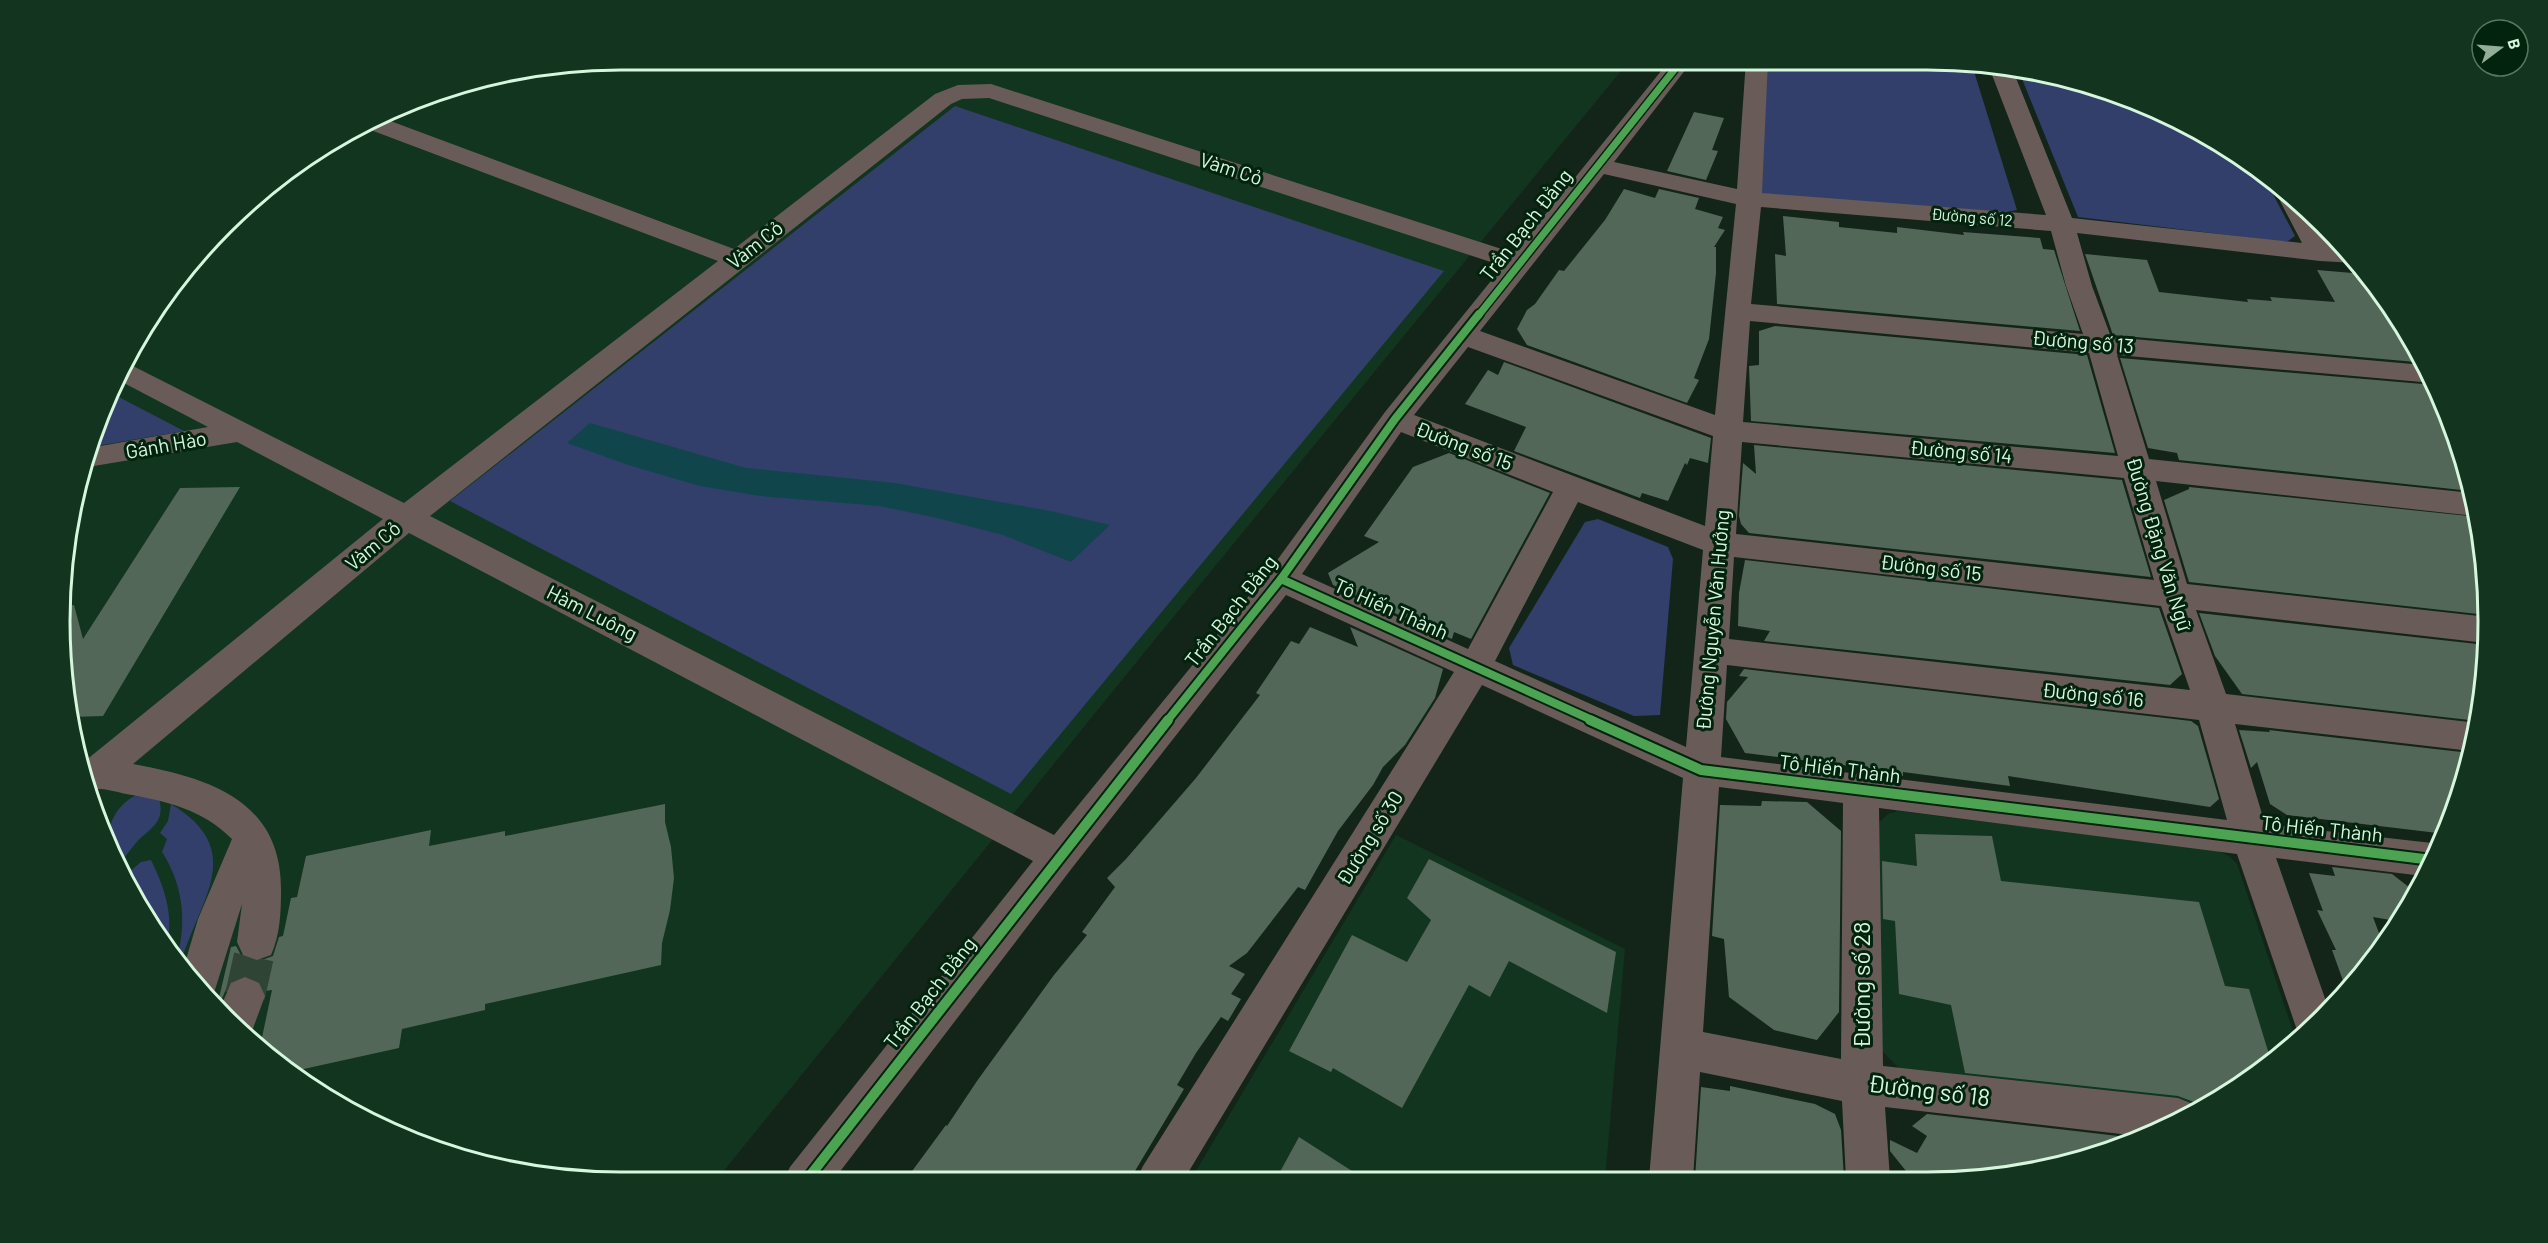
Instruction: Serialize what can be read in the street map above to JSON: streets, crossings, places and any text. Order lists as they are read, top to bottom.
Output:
{
  "streets": {
    "street": [
      "Vàm Cỏ",
      "Đường số 12",
      "Trần Bạch Đằng",
      "Đường số 13",
      "Gánh Hào",
      "Đường số 15",
      "Đường số 14",
      "Đường Đặng Văn Ngữ",
      "Tô Hiến Thành",
      "Hàm Luông",
      "Đường Nguyễn Văn Hưởng",
      "Đường số 16",
      "Đường số 30",
      "Đường số 28",
      "Đường số 18"
    ]
  },
  "crossings": [
    ["Vàm Cỏ", "Trần Bạch Đằng"],
    ["Vàm Cỏ", "Hàm Luông"],
    ["Đường số 12", "Trần Bạch Đằng"],
    ["Đường số 12", "Đường Đặng Văn Ngữ"],
    ["Đường số 12", "Đường Nguyễn Văn Hưởng"],
    ["Trần Bạch Đằng", "Đường số 15"],
    ["Trần Bạch Đằng", "Đường số 14"],
    ["Trần Bạch Đằng", "Tô Hiến Thành"],
    ["Trần Bạch Đằng", "Hàm Luông"],
    ["Đường số 13", "Đường Đặng Văn Ngữ"],
    ["Đường số 13", "Đường Nguyễn Văn Hưởng"],
    ["Gánh Hào", "Hàm Luông"],
    ["Đường số 15", "Đường Đặng Văn Ngữ"],
    ["Đường số 15", "Đường Nguyễn Văn Hưởng"],
    ["Đường số 15", "Đường số 30"],
    ["Đường số 14", "Đường Đặng Văn Ngữ"],
    ["Đường số 14", "Đường Nguyễn Văn Hưởng"],
    ["Đường Đặng Văn Ngữ", "Tô Hiến Thành"],
    ["Đường Đặng Văn Ngữ", "Đường số 16"],
    ["Tô Hiến Thành", "Đường Nguyễn Văn Hưởng"],
    ["Tô Hiến Thành", "Đường số 30"],
    ["Tô Hiến Thành", "Đường số 28"],
    ["Đường Nguyễn Văn Hưởng", "Đường số 16"],
    ["Đường Nguyễn Văn Hưởng", "Đường số 18"],
    ["Đường số 28", "Đường số 18"]
  ],
  "north": "right"
}
